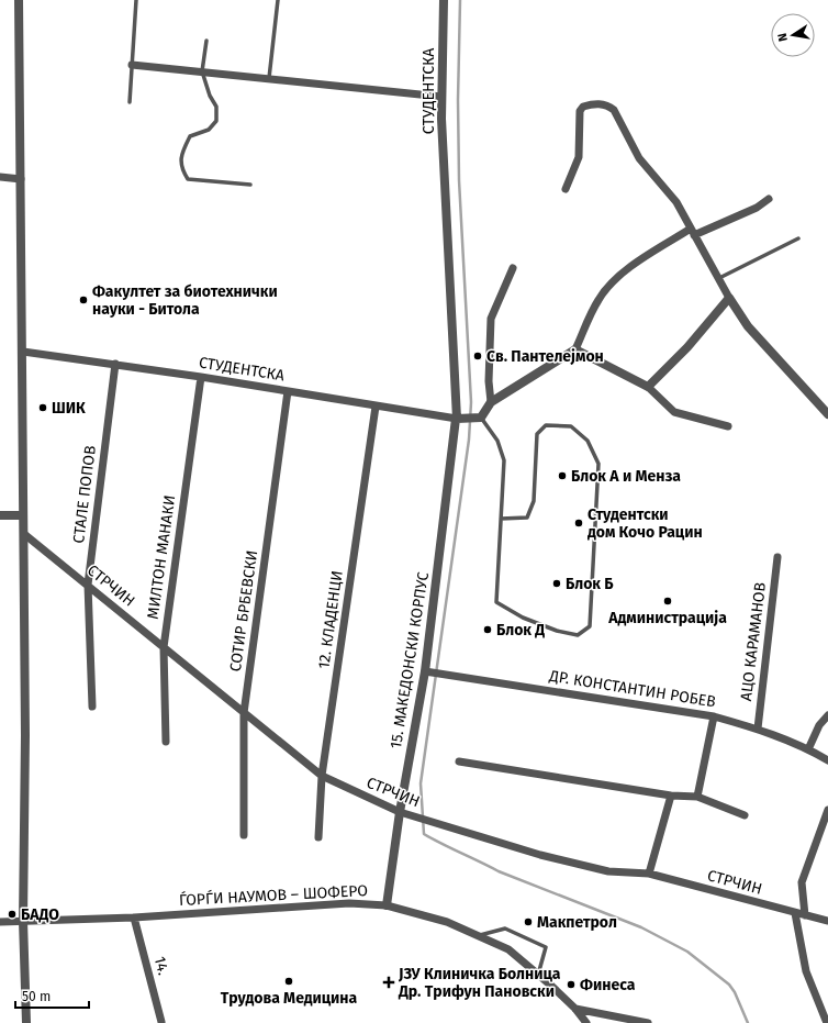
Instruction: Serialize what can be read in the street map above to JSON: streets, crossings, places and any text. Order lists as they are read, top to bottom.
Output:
{
  "streets": {
    "street": [
      "СТУДЕНТСКА",
      "СТАЛЕ ПОПОВ",
      "МИЛТОН МАНАКИ",
      "СТРЧИН",
      "СОТИР БРБЕВСКИ",
      "12. КЛАДЕНЦИ",
      "АЦО КАРАМАНОВ",
      "15. МАКЕДОНСКИ КОРПУС",
      "ДР. КОНСТАНТИН РОБЕВ",
      "ЃОРЃИ НАУМОВ – ШОФЕРО",
      "14."
    ]
  },
  "crossings": [
    ["СТУДЕНТСКА", "СТАЛЕ ПОПОВ"],
    ["СТУДЕНТСКА", "МИЛТОН МАНАКИ"],
    ["СТУДЕНТСКА", "СОТИР БРБЕВСКИ"],
    ["СТУДЕНТСКА", "12. КЛАДЕНЦИ"],
    ["СТУДЕНТСКА", "15. МАКЕДОНСКИ КОРПУС"],
    ["СТАЛЕ ПОПОВ", "СТРЧИН"],
    ["МИЛТОН МАНАКИ", "СТРЧИН"],
    ["СТРЧИН", "СОТИР БРБЕВСКИ"],
    ["СТРЧИН", "12. КЛАДЕНЦИ"],
    ["СТРЧИН", "15. МАКЕДОНСКИ КОРПУС"],
    ["АЦО КАРАМАНОВ", "ДР. КОНСТАНТИН РОБЕВ"],
    ["15. МАКЕДОНСКИ КОРПУС", "ДР. КОНСТАНТИН РОБЕВ"],
    ["15. МАКЕДОНСКИ КОРПУС", "ЃОРЃИ НАУМОВ – ШОФЕРО"],
    ["ЃОРЃИ НАУМОВ – ШОФЕРО", "14."]
  ],
  "places": {
    "other": [
      "Факултет за биотехнички науки - Битола",
      "Св. Пантелејмон",
      "ШИК",
      "Блок А и Менза",
      "Студентски дом Кочо Рацин",
      "Блок Б",
      "Администрација",
      "Блок Д",
      "БАДО",
      "Макпетрол",
      "Трудова Медицина",
      "Финеса"
    ],
    "health": ["ЈЗУ Клиничка Болница Др. Трифун Пановски"]
  },
  "scale_bar": "50 m",
  "north": "left"
}
